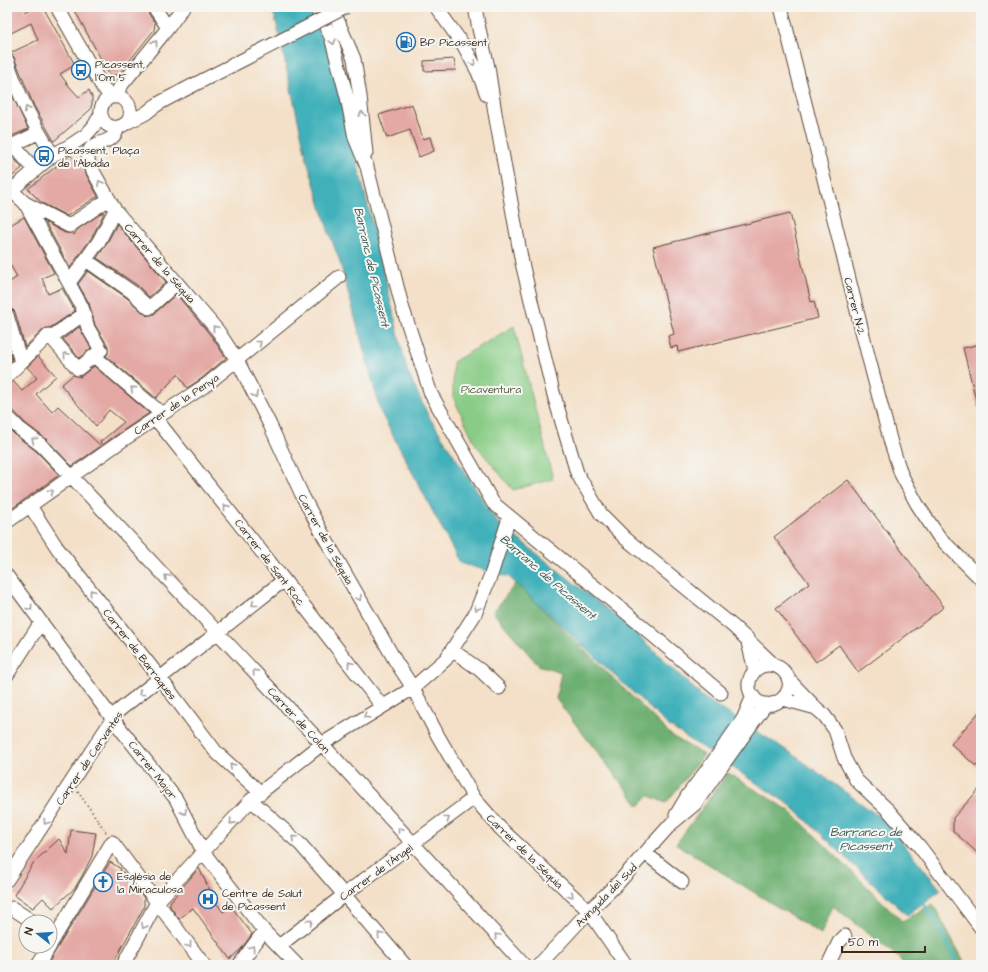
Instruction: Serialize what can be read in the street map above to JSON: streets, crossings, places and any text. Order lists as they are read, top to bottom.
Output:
{
  "streets": {
    "street": [
      "Carrer de la Séquia",
      "Carrer N-2",
      "Carrer de la Penya",
      "Carrer de Sant Roc",
      "Carrer de Barraques",
      "Carrer de Colon",
      "Carrer de Cervantes",
      "Carrer Major",
      "Carrer de l'Àngel",
      "Avinguda del Sud"
    ]
  },
  "crossings": [
    ["Carrer de la Séquia", "Carrer de la Penya"],
    ["Carrer de la Séquia", "Carrer de l'Àngel"],
    ["Carrer de la Séquia", "Avinguda del Sud"],
    ["Carrer de la Penya", "Carrer de Sant Roc"],
    ["Carrer de la Penya", "Carrer de Barraques"],
    ["Carrer de la Penya", "Carrer de Colon"],
    ["Carrer de Sant Roc", "Carrer de Cervantes"],
    ["Carrer de Barraques", "Carrer de Cervantes"],
    ["Carrer de Barraques", "Carrer de l'Àngel"],
    ["Carrer de Colon", "Carrer de Cervantes"],
    ["Carrer de Colon", "Carrer de l'Àngel"],
    ["Carrer de Cervantes", "Carrer Major"],
    ["Carrer Major", "Carrer de l'Àngel"]
  ],
  "one_way": [
    "Carrer de la Penya",
    "Carrer de Sant Roc",
    "Carrer de Barraques",
    "Carrer de Colon",
    "Carrer Major",
    "Carrer de l'Àngel"
  ],
  "water": ["Barranc de Picassent", "Barranco de Picassent"],
  "parks": ["Picaventura"],
  "places": {
    "fuel station": ["BP Picassent"],
    "bus stop": ["Picassent, l'Om 5", "Picassent, Plaça de l'Abadia"],
    "church": ["Església de la Miraculosa"],
    "hospital": ["Centre de Salut de Picassent"]
  },
  "scale_bar": "50 m",
  "north": "left"
}
